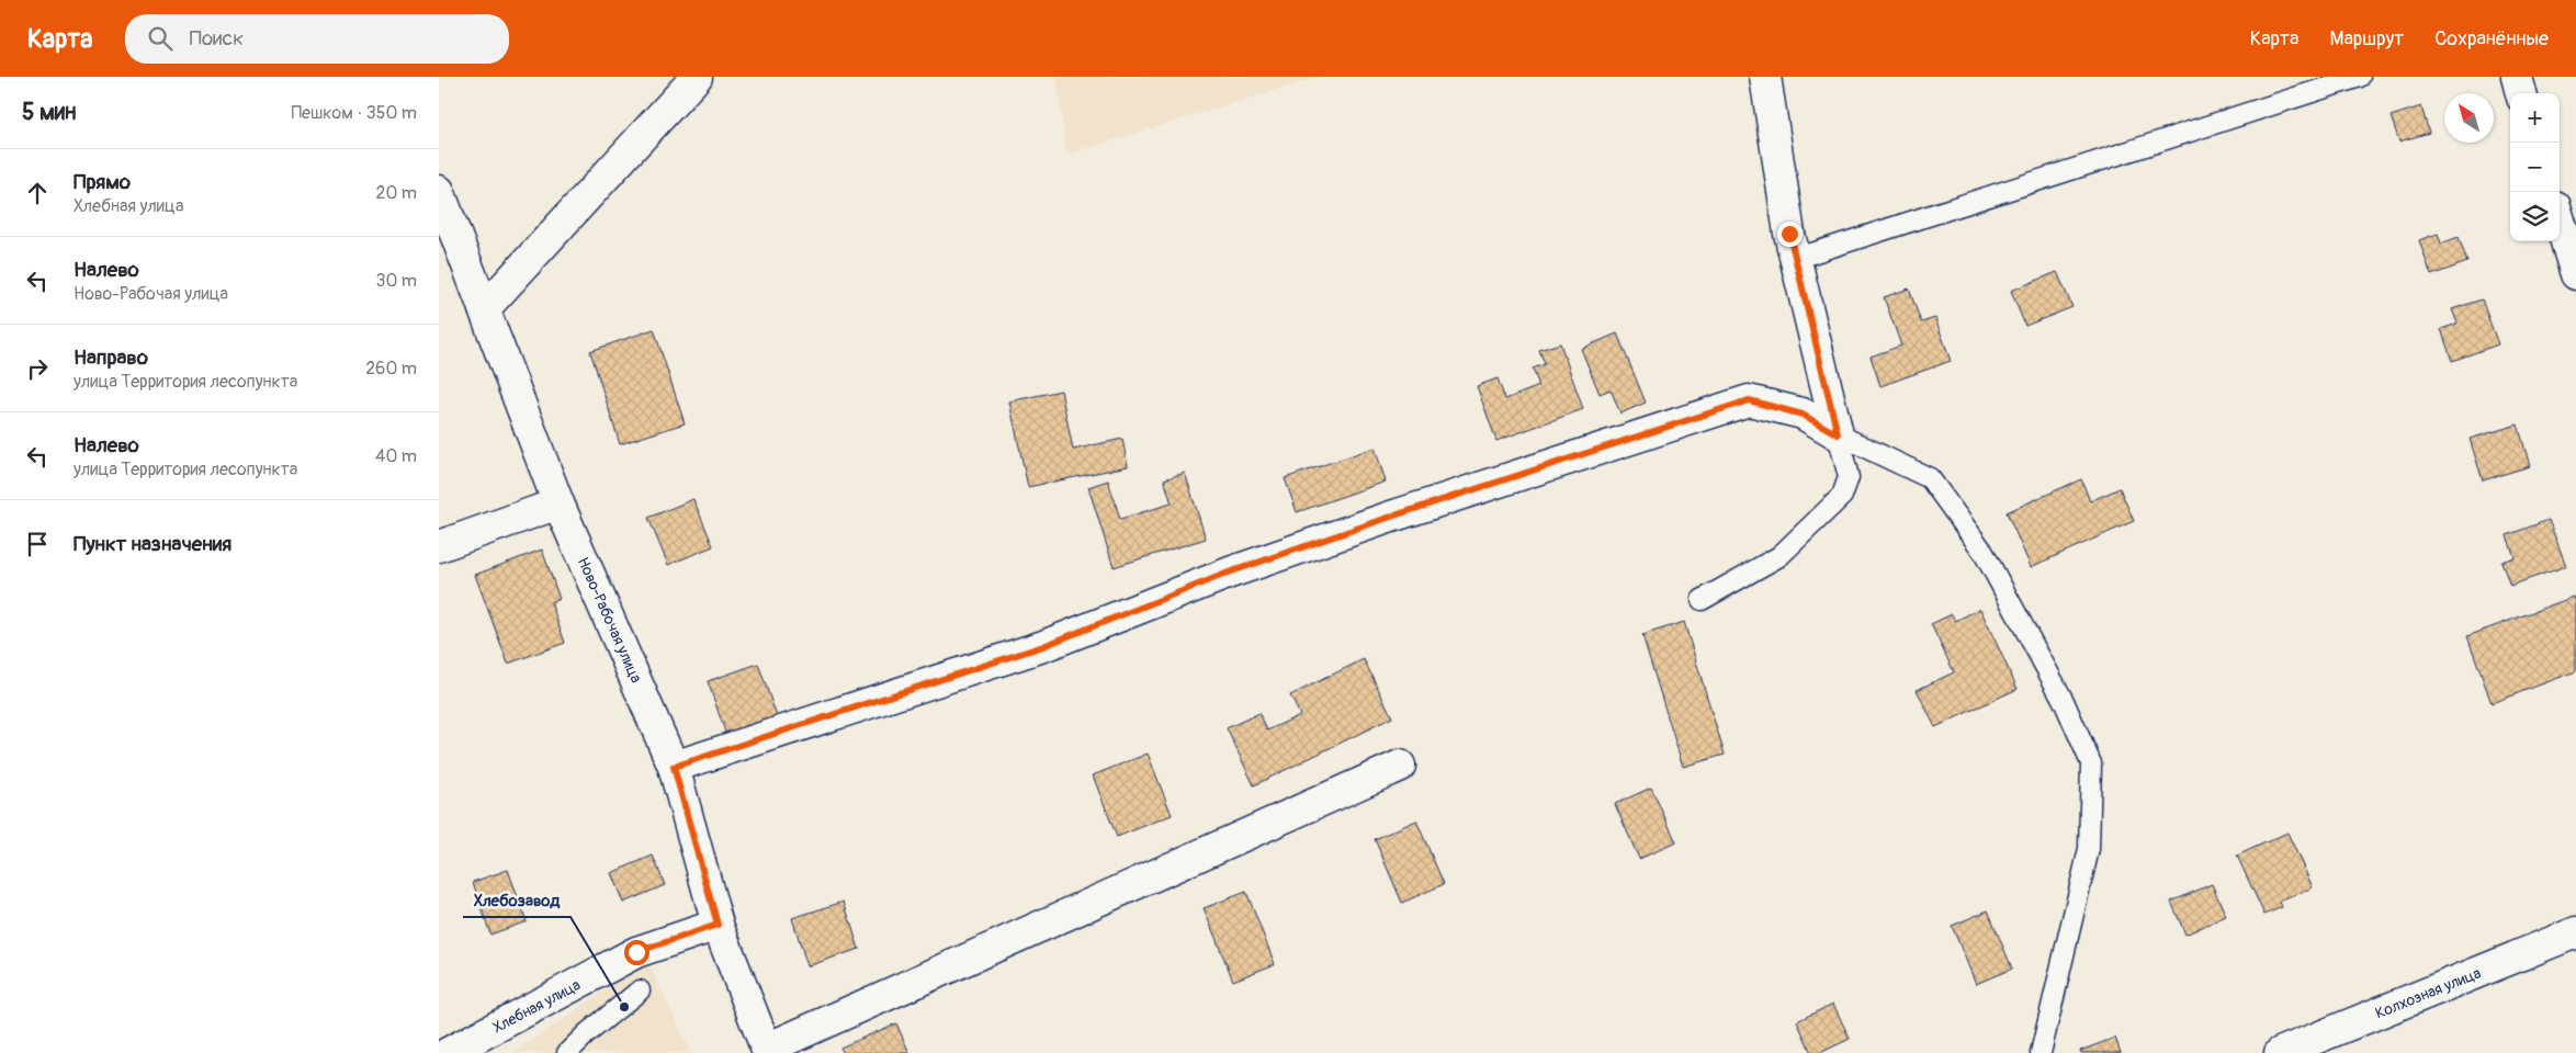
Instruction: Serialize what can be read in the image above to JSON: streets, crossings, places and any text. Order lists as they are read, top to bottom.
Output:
{
  "streets": {
    "street": ["Ново-Рабочая улица", "Колхозная улица", "Хлебная улица"]
  },
  "crossings": [
    ["Ново-Рабочая улица", "Хлебная улица"]
  ],
  "places": ["Хлебозавод"],
  "north": "top left",
  "page": {
    "header": "Карта",
    "search": "Поиск",
    "nav": ["Карта", "Маршрут", "Сохранённые"],
    "heading": ["5 мин", "Пешком · 350 m"],
    "map_buttons": ["+", "−"],
    "list": [
      ["Прямо", "Хлебная улица", "20 m"],
      ["Налево", "Ново-Рабочая улица", "30 m"],
      ["Направо", "улица Территория лесопункта", "260 m"],
      ["Налево", "улица Территория лесопункта", "40 m"],
      "Пункт назначения"
    ]
  }
}
